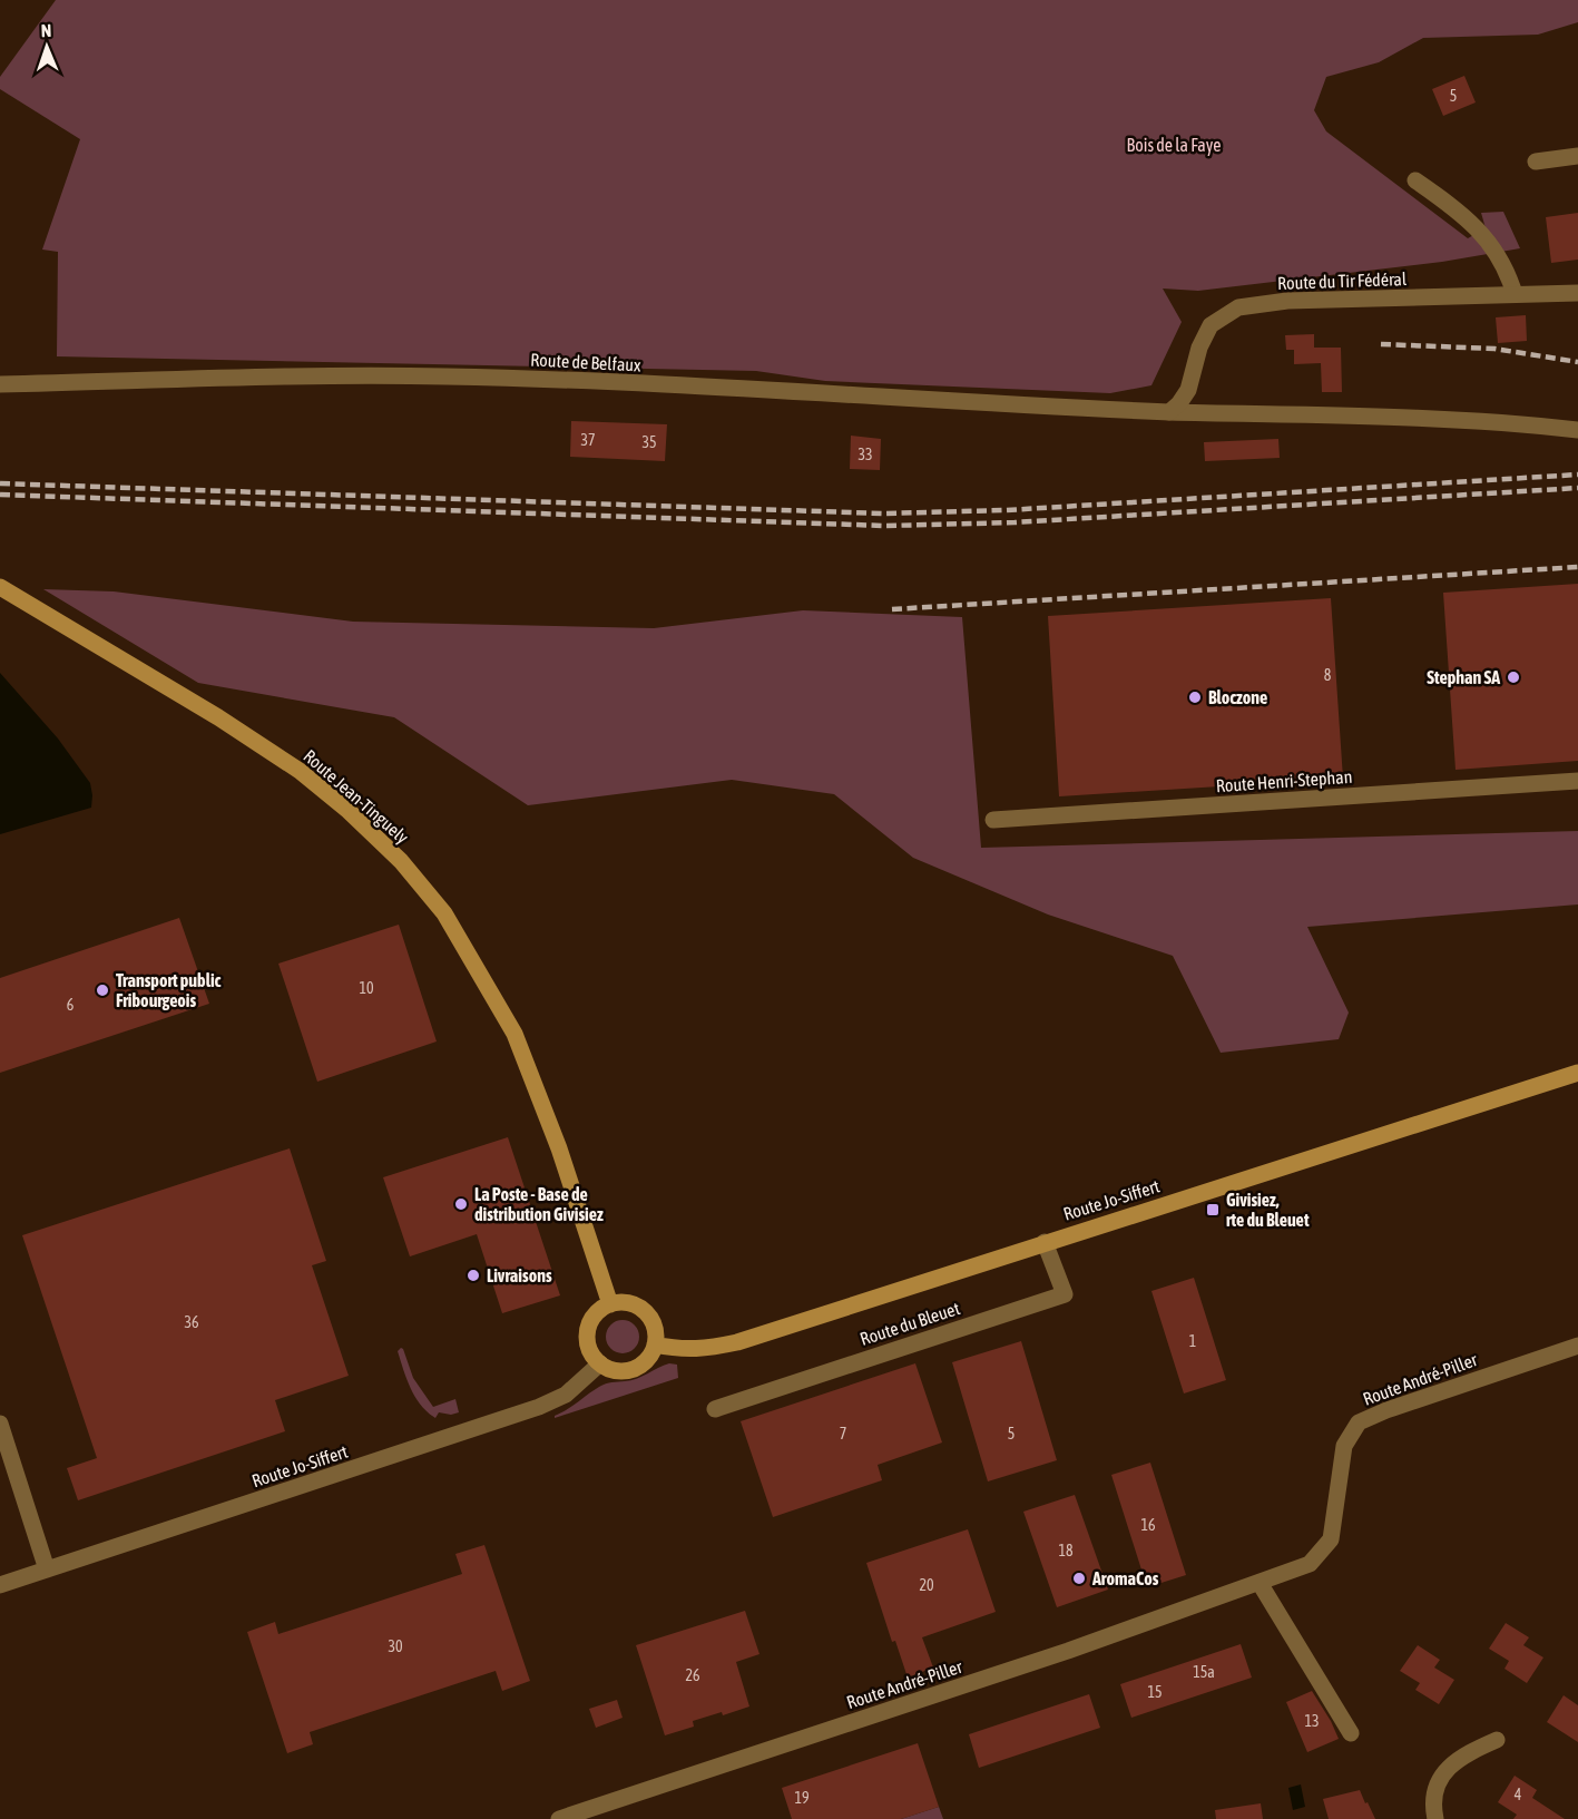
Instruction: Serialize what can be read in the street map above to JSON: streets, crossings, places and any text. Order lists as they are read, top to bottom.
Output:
{
  "streets": {
    "main road": ["Route Jean-Tinguely", "Route Jo-Siffert"],
    "street": [
      "Route du Tir Fédéral",
      "Route de Belfaux",
      "Route Henri-Stephan",
      "Route du Bleuet",
      "Route André-Piller"
    ]
  },
  "crossings": [
    ["Route du Tir Fédéral", "Route de Belfaux"],
    ["Route Jean-Tinguely", "Route Jo-Siffert"],
    ["Route Jo-Siffert", "Route du Bleuet"]
  ],
  "parks": ["Bois de la Faye"],
  "places": {
    "other": [
      "Stephan SA",
      "Bloczone",
      "Transport public Fribourgeois",
      "La Poste - Base de distribution Givisiez",
      "Livraisons",
      "AromaCos"
    ],
    "transit": ["Givisiez, rte du Bleuet"]
  },
  "house_numbers": [
    "5",
    "37",
    "35",
    "33",
    "8",
    "10",
    "6",
    "36",
    "1",
    "7",
    "5",
    "16",
    "18",
    "20",
    "30",
    "15a",
    "26",
    "15",
    "13",
    "4",
    "19"
  ],
  "north": "top"
}
